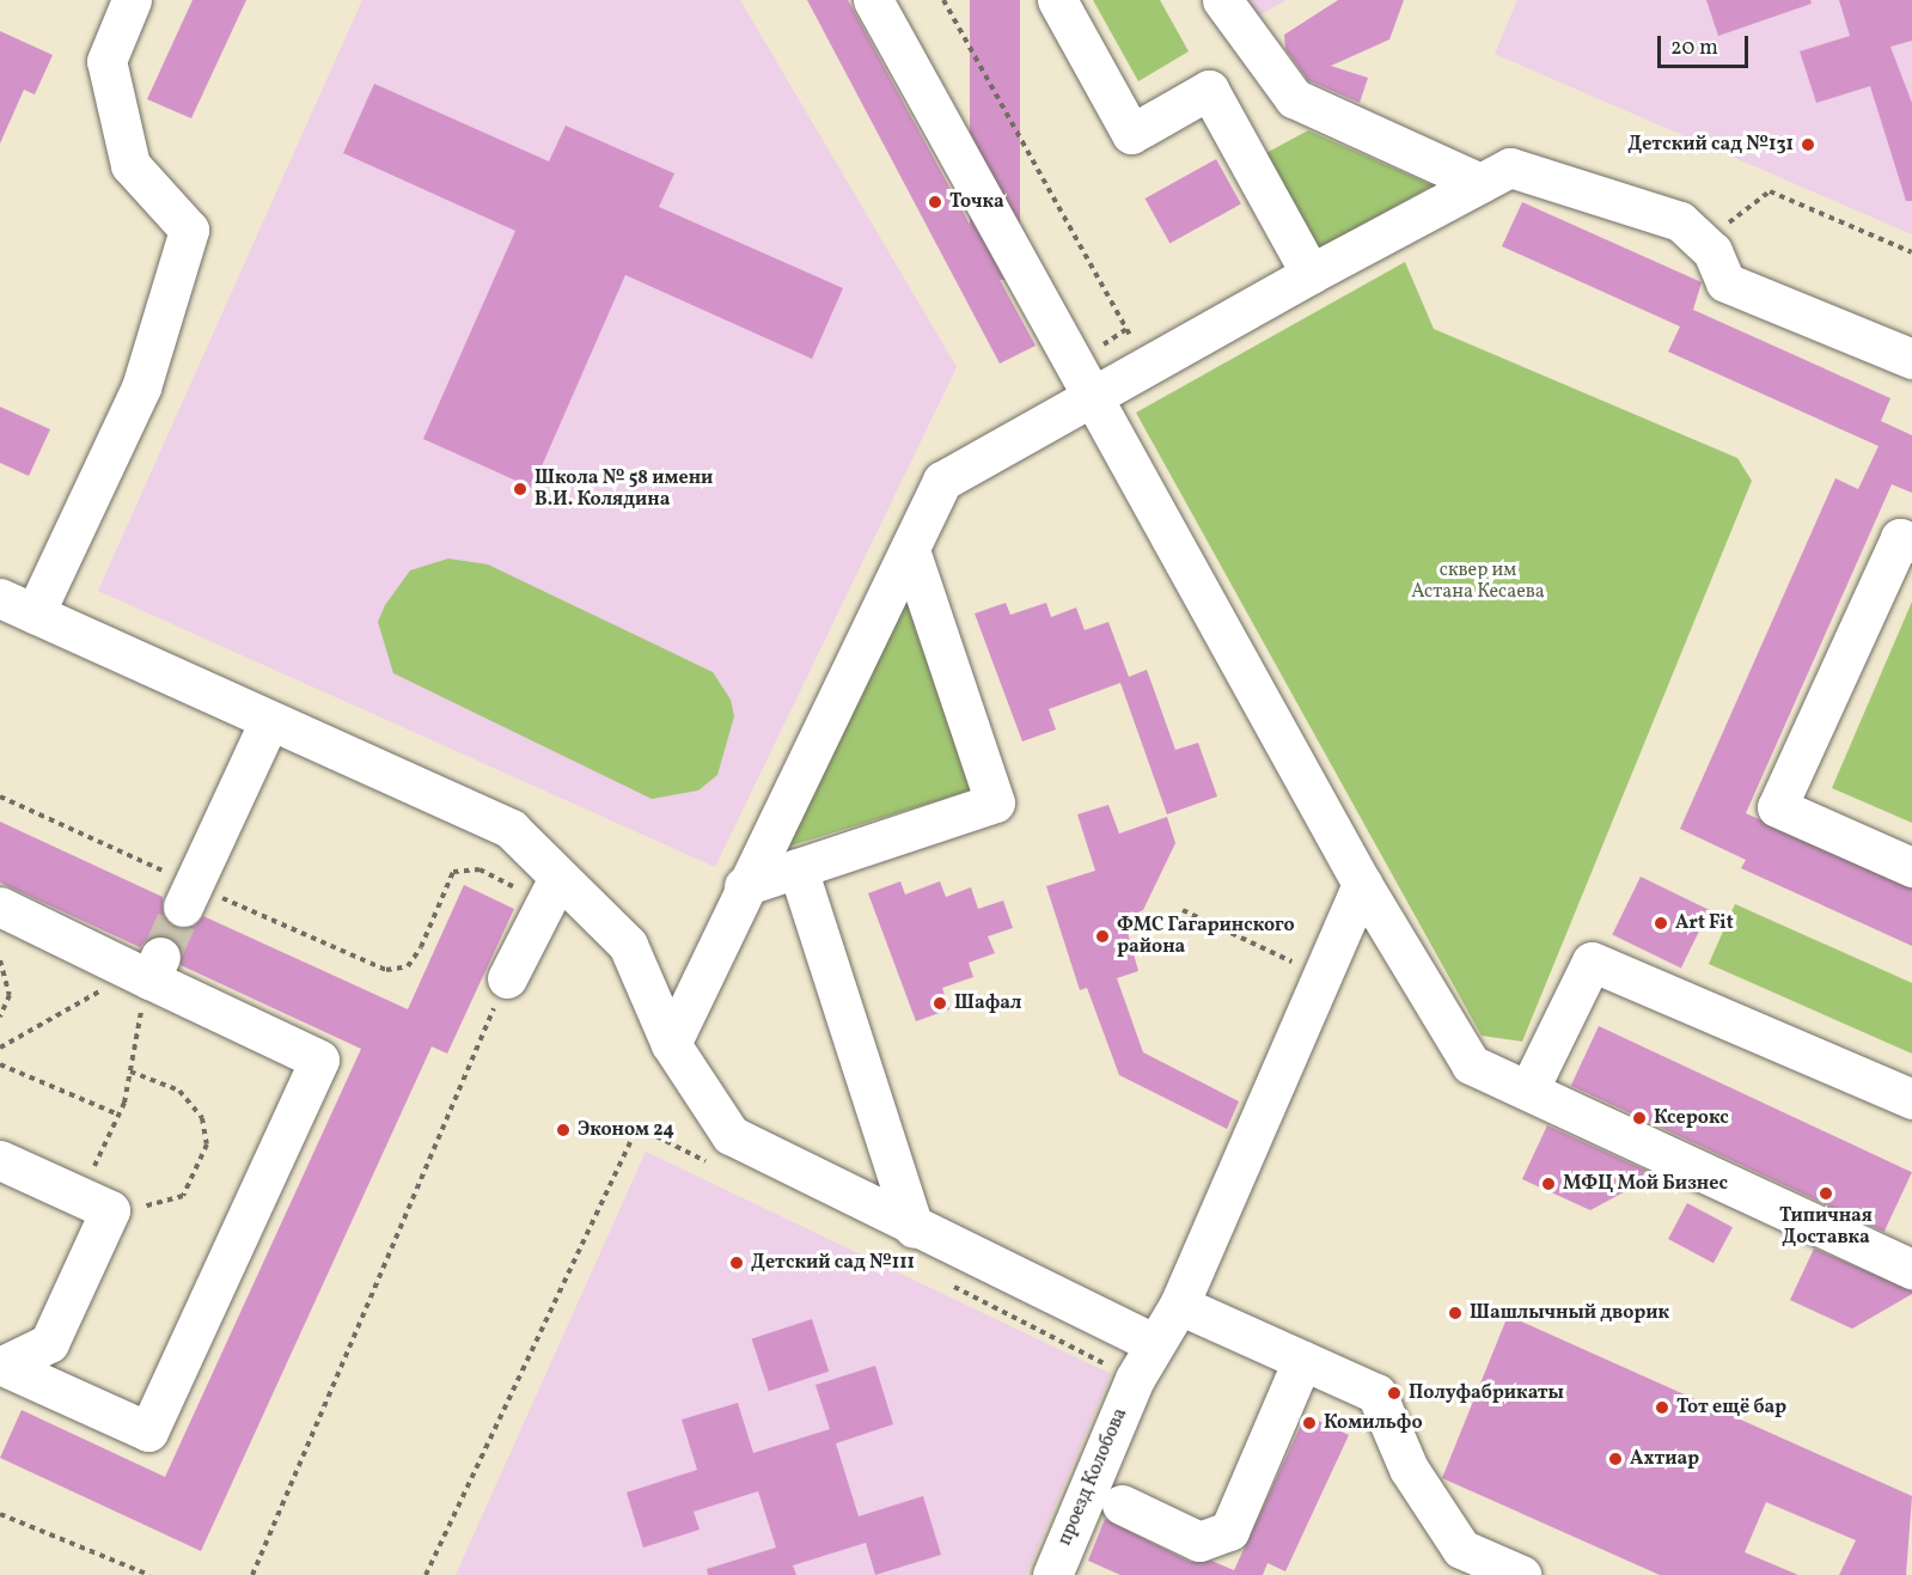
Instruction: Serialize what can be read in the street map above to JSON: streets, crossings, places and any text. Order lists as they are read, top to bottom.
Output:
{
  "streets": {
    "street": ["проезд Колобова"]
  },
  "parks": ["сквер им Астана Кесаева"],
  "places": [
    "Детский сад №131",
    "Точка",
    "Школа № 58 имени В.И. Колядина",
    "Art Fit",
    "ФМС Гагаринского района",
    "Шафал",
    "Ксерокс",
    "Эконом 24",
    "МФЦ Мой Бизнес",
    "Типичная Доставка",
    "Детский сад №111",
    "Шашлычный дворик",
    "Полуфабрикаты",
    "Тот ещё бар",
    "Комильфо",
    "Ахтиар"
  ],
  "scale_bar": "20 m"
}
